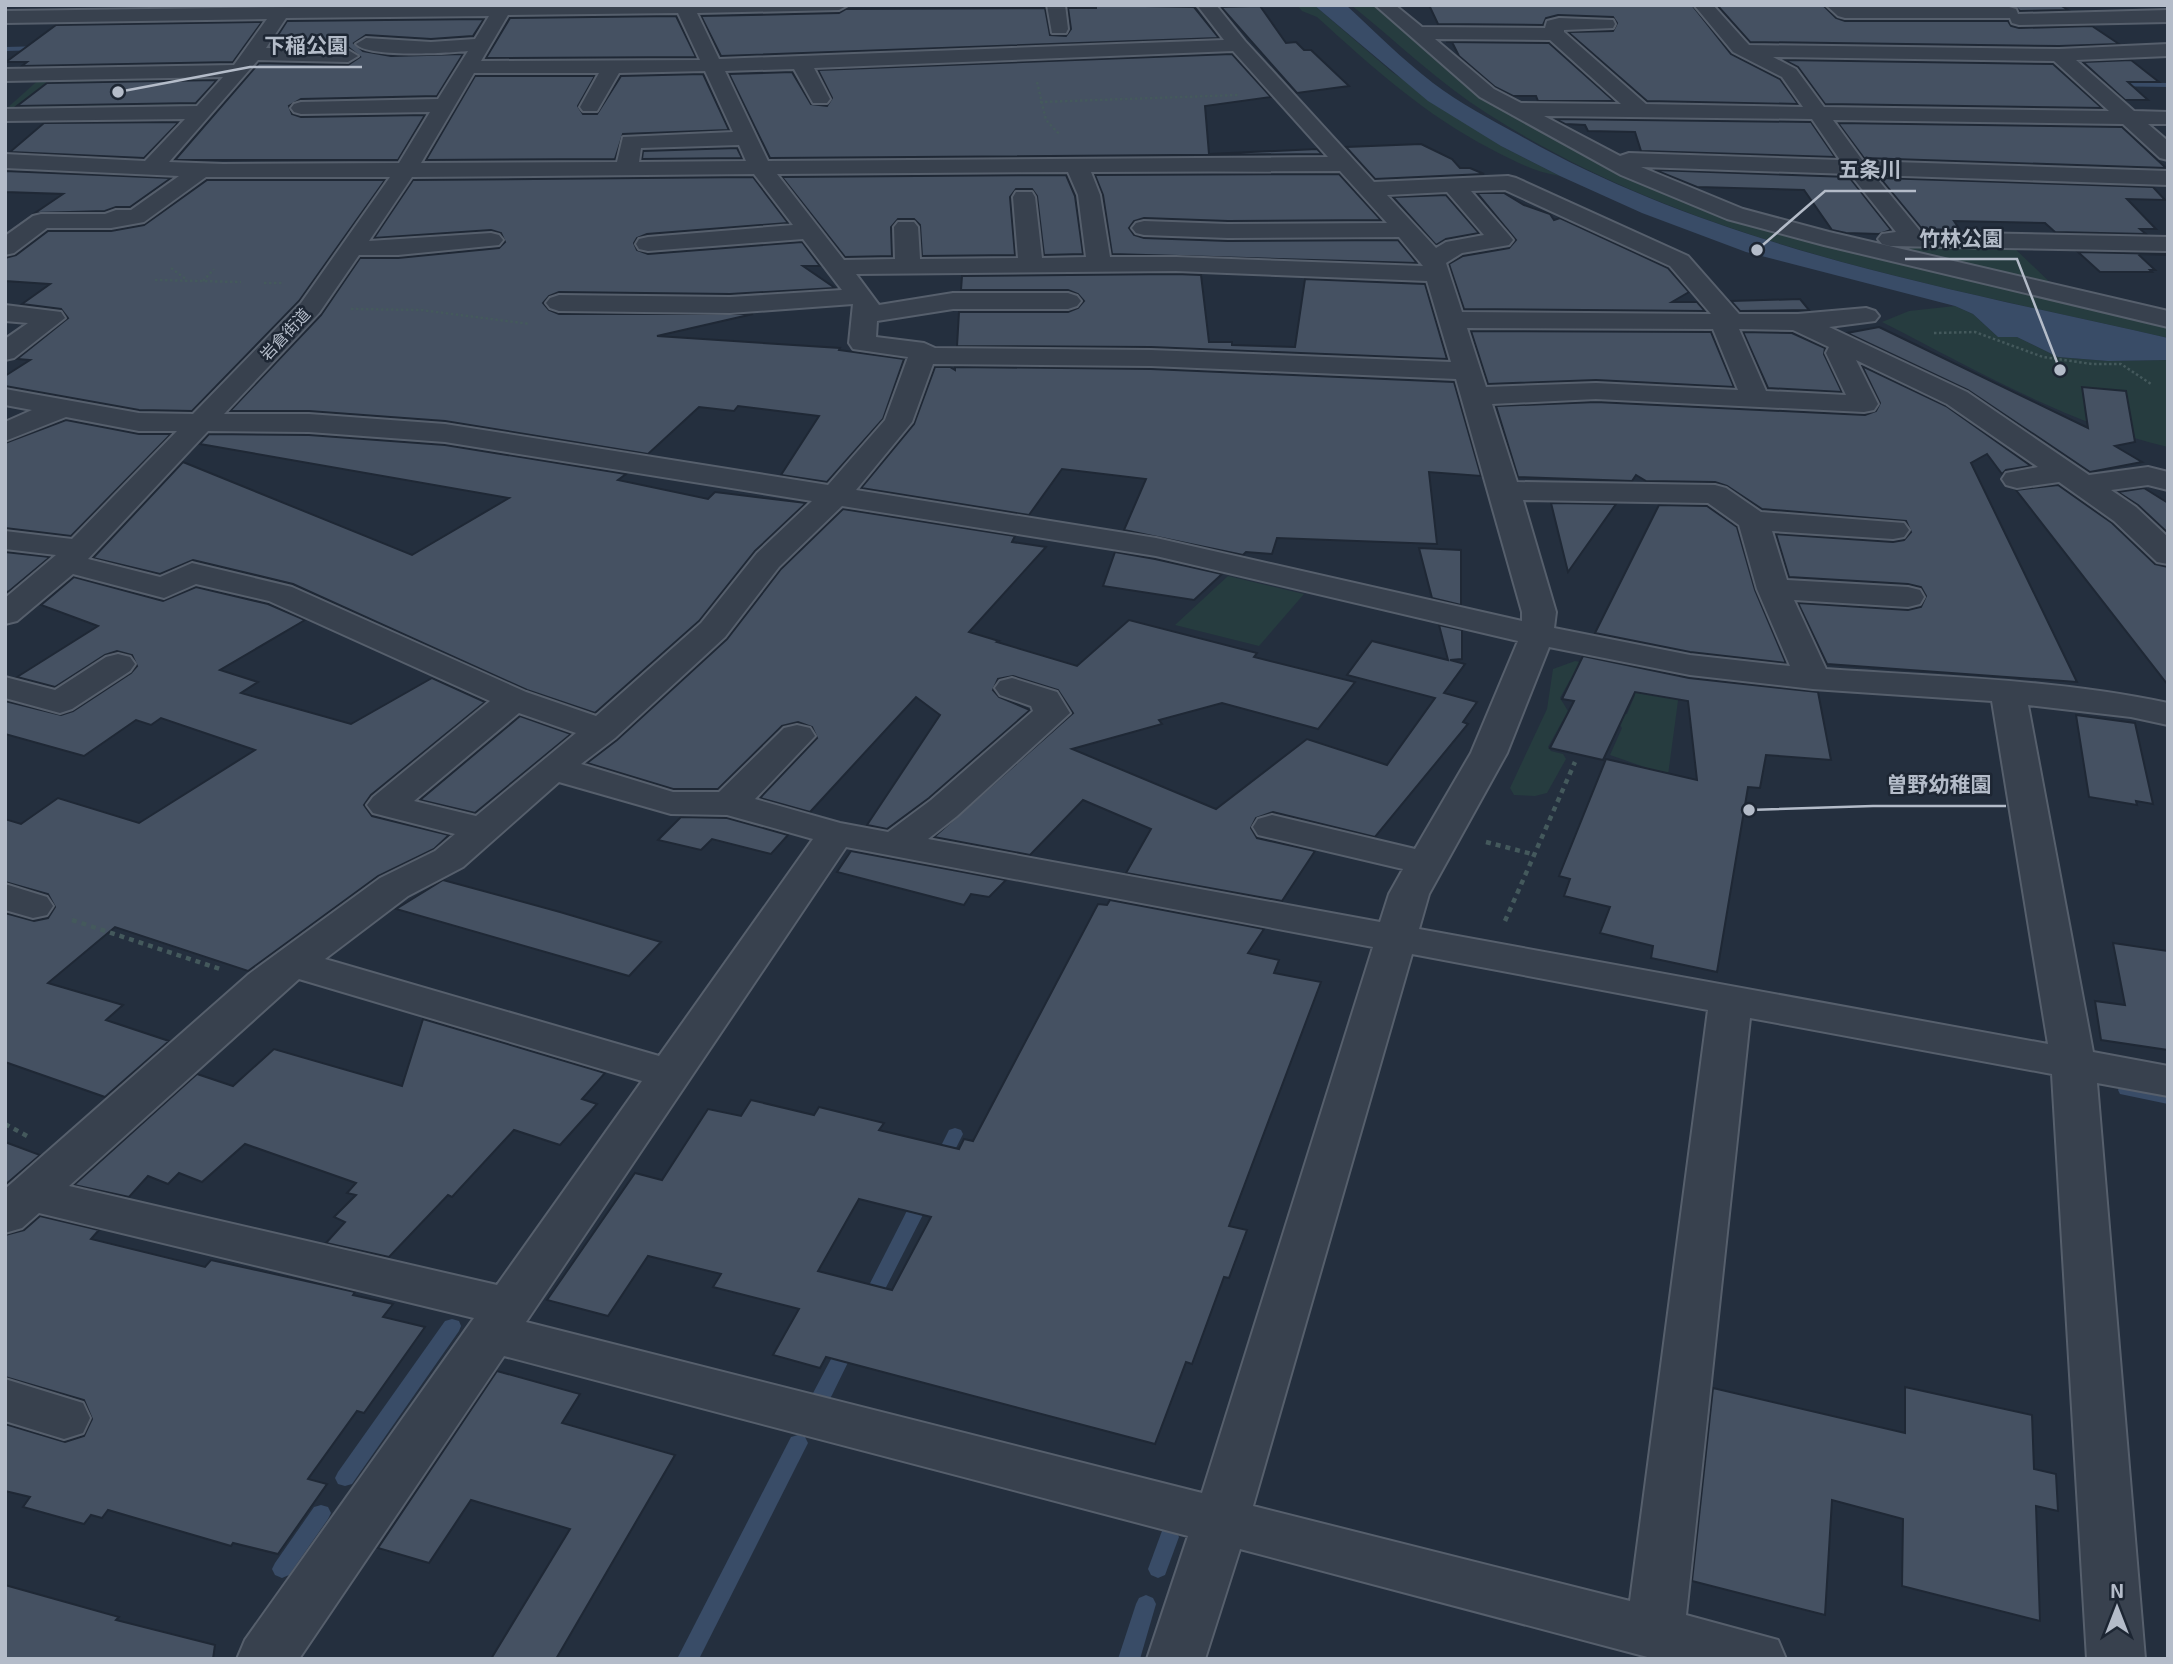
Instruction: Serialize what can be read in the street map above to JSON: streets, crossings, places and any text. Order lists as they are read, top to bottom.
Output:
{
  "streets": {
    "street": ["岩倉街道"]
  },
  "places": [
    "下稲公園",
    "五条川",
    "竹林公園",
    "曽野幼稚園"
  ],
  "north": "top"
}
